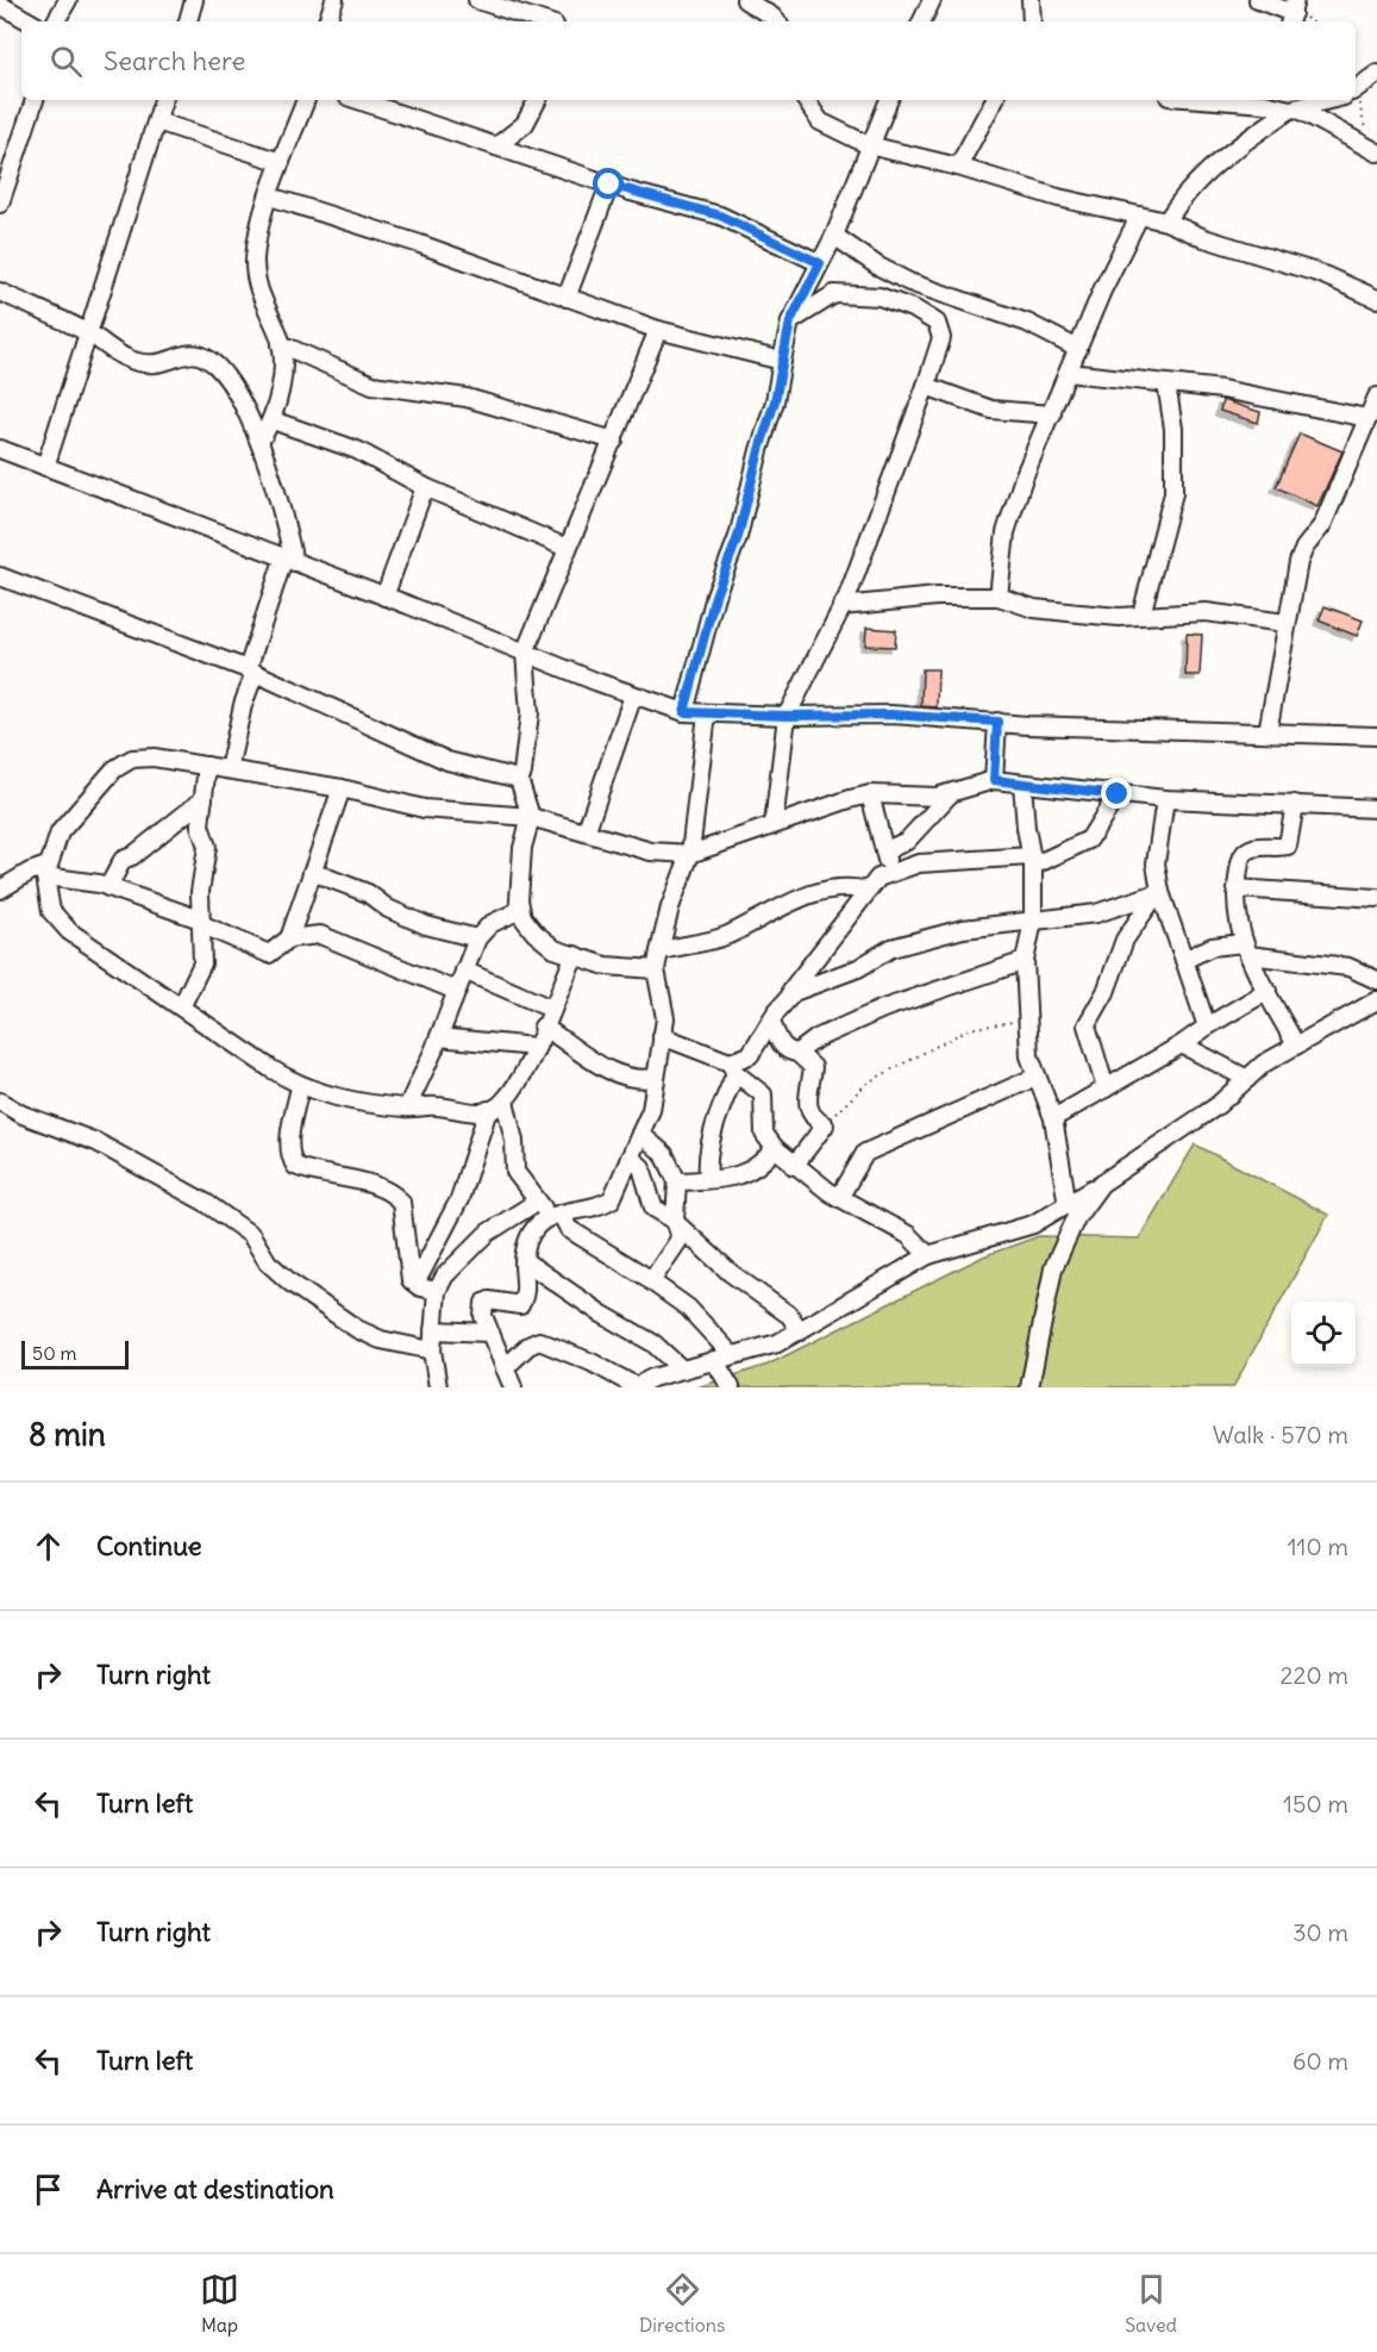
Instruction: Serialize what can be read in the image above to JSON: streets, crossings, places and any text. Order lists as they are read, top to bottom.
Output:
{
  "scale_bar": "50 m",
  "page": {
    "search": "Search here",
    "scale": "50 m",
    "heading": ["8 min", "Walk · 570 m"],
    "list": [
      ["Continue", "110 m"],
      ["Turn right", "220 m"],
      ["Turn left", "150 m"],
      ["Turn right", "30 m"],
      ["Turn left", "60 m"],
      "Arrive at destination"
    ],
    "nav": ["Map", "Directions", "Saved"]
  }
}
